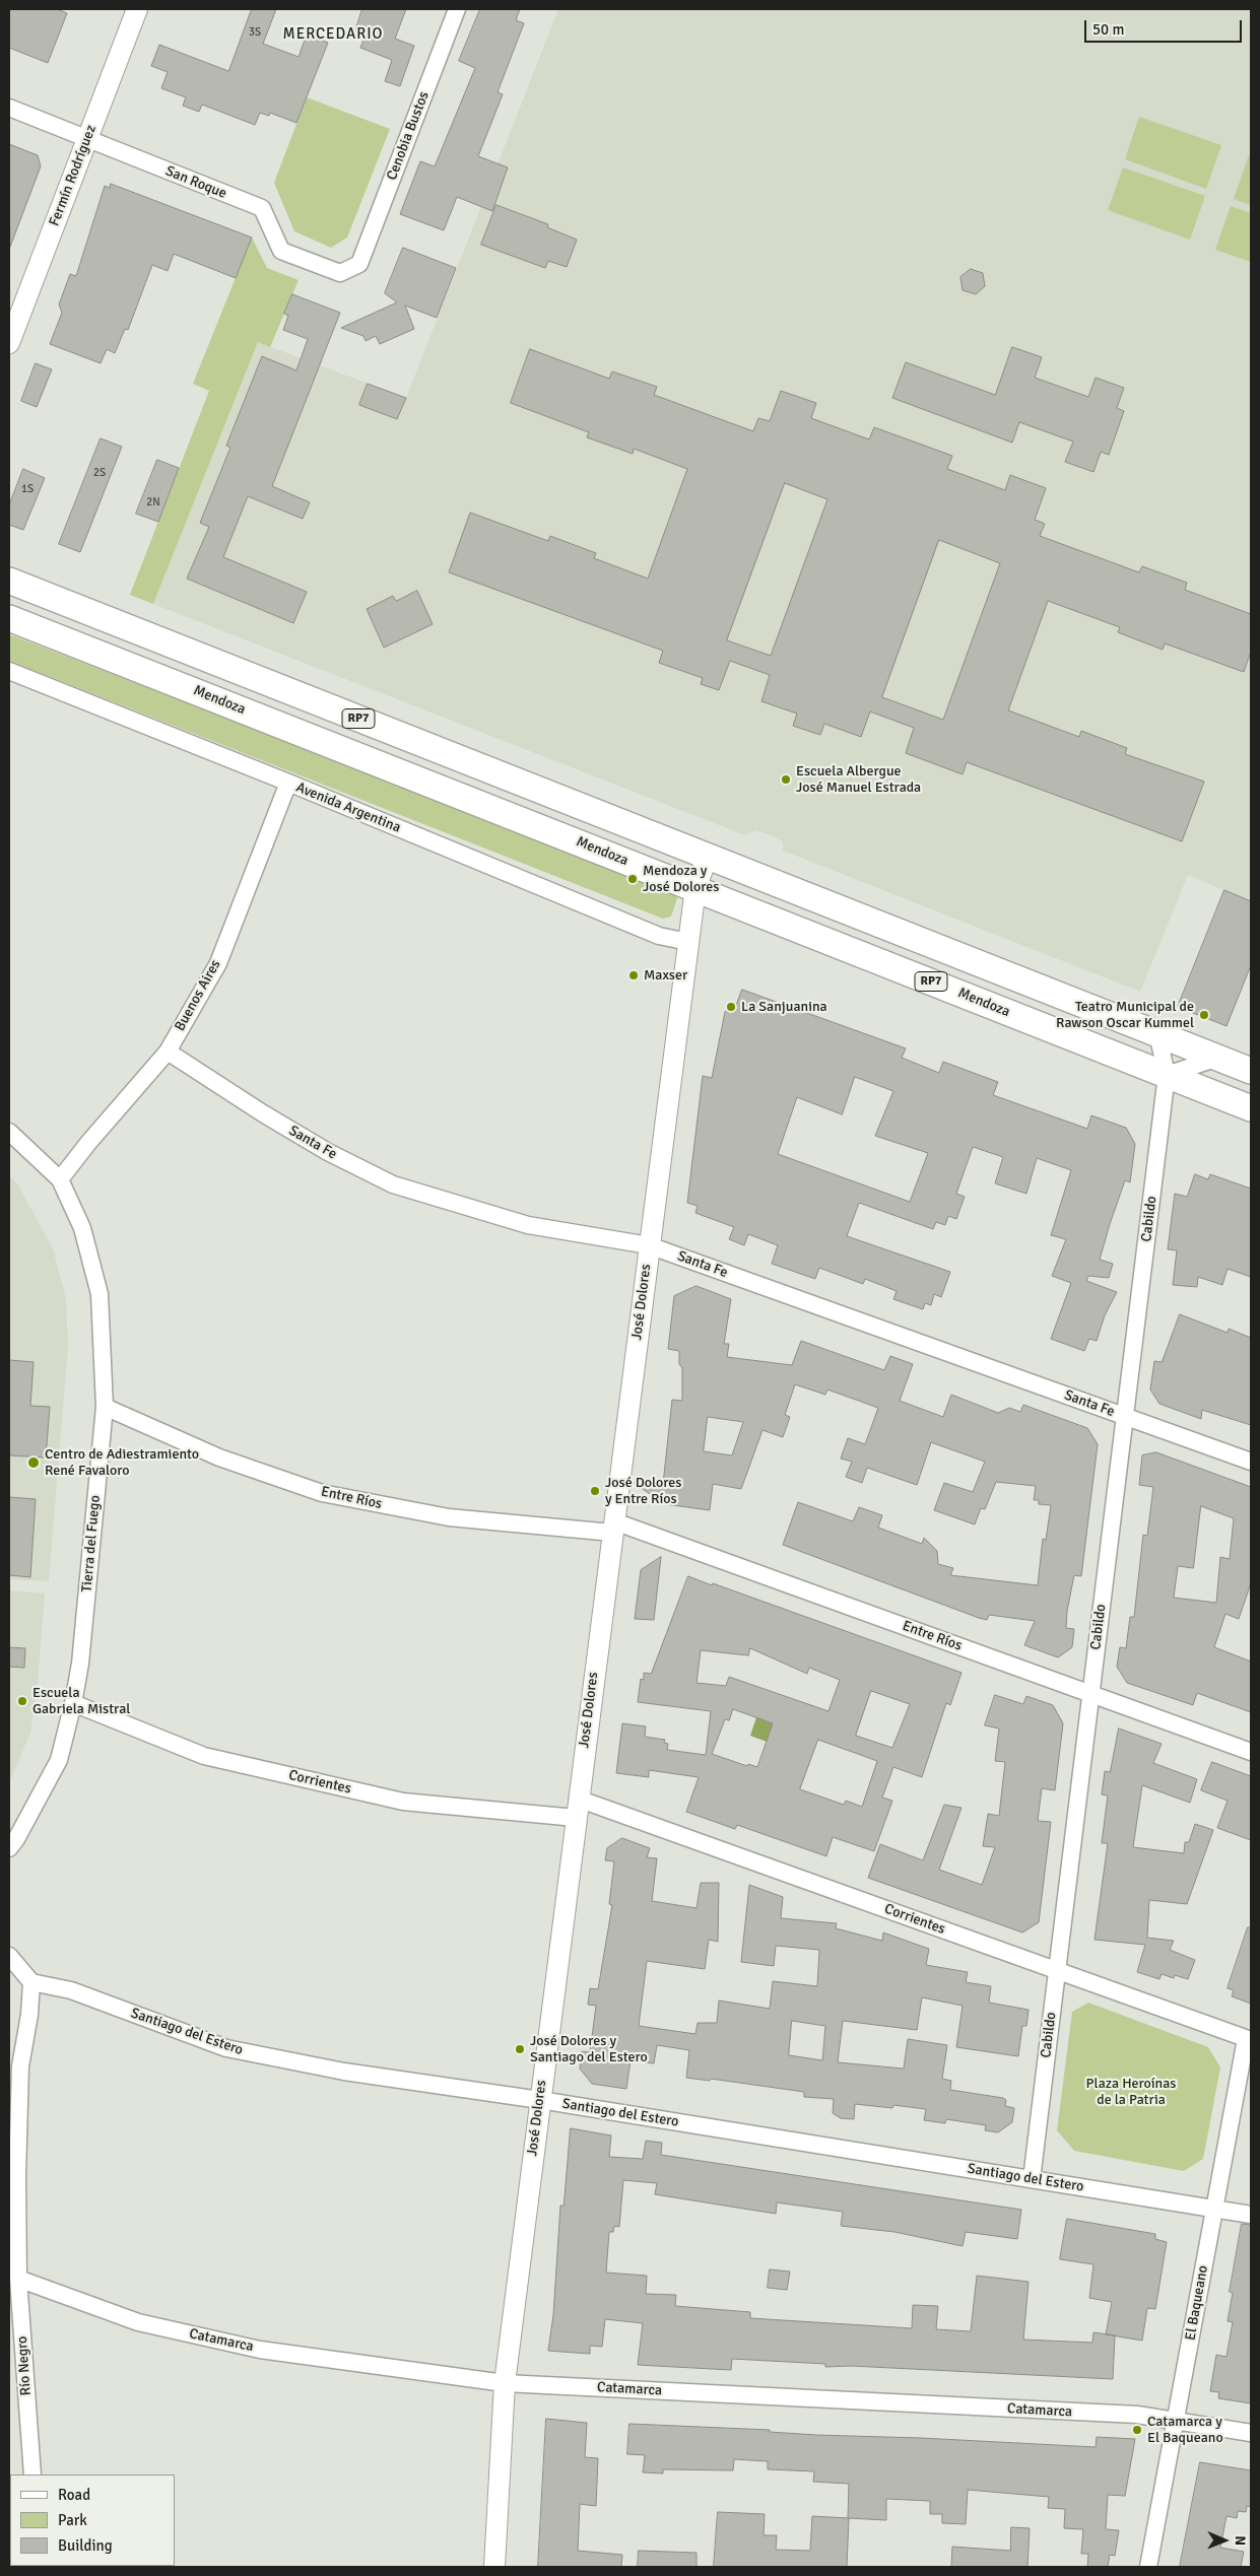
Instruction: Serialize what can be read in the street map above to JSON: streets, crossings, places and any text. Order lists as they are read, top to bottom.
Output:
{
  "streets": {
    "main road": ["Mendoza", "RP7"],
    "street": [
      "Cenobia Bustos",
      "Fermín Rodríguez",
      "San Roque",
      "Avenida Argentina",
      "Buenos Aires",
      "Santa Fe",
      "Cabildo",
      "José Dolores",
      "Entre Ríos",
      "Tierra del Fuego",
      "Corrientes",
      "Santiago del Estero",
      "El Baqueano",
      "Catamarca",
      "Río Negro"
    ]
  },
  "crossings": [
    ["Cenobia Bustos", "San Roque"],
    ["Fermín Rodríguez", "San Roque"],
    ["Mendoza", "Cabildo"],
    ["Mendoza", "José Dolores"],
    ["RP7", "Cabildo"],
    ["RP7", "José Dolores"],
    ["Avenida Argentina", "Buenos Aires"],
    ["Avenida Argentina", "José Dolores"],
    ["Buenos Aires", "Santa Fe"],
    ["Buenos Aires", "Tierra del Fuego"],
    ["Santa Fe", "Cabildo"],
    ["Santa Fe", "José Dolores"],
    ["Cabildo", "Entre Ríos"],
    ["Cabildo", "Corrientes"],
    ["Cabildo", "Santiago del Estero"],
    ["José Dolores", "Entre Ríos"],
    ["José Dolores", "Corrientes"],
    ["José Dolores", "Santiago del Estero"],
    ["José Dolores", "Catamarca"],
    ["Entre Ríos", "Tierra del Fuego"],
    ["Tierra del Fuego", "Corrientes"],
    ["Corrientes", "El Baqueano"],
    ["Santiago del Estero", "El Baqueano"],
    ["Santiago del Estero", "Río Negro"],
    ["El Baqueano", "Catamarca"],
    ["Catamarca", "Río Negro"]
  ],
  "districts": ["MERCEDARIO"],
  "parks": ["Plaza Heroínas de la Patria"],
  "places": [
    "Escuela Albergue José Manuel Estrada",
    "Mendoza y José Dolores",
    "Maxser",
    "La Sanjuanina",
    "Teatro Municipal de Rawson Oscar Kummel",
    "Centro de Adiestramiento René Favaloro",
    "José Dolores y Entre Ríos",
    "Escuela Gabriela Mistral",
    "José Dolores y Santiago del Estero",
    "Catamarca y El Baqueano"
  ],
  "house_numbers": [
    "3S",
    "2S",
    "1S",
    "2N"
  ],
  "legend": ["Road", "Park", "Building"],
  "scale_bar": "50 m",
  "north": "right"
}
